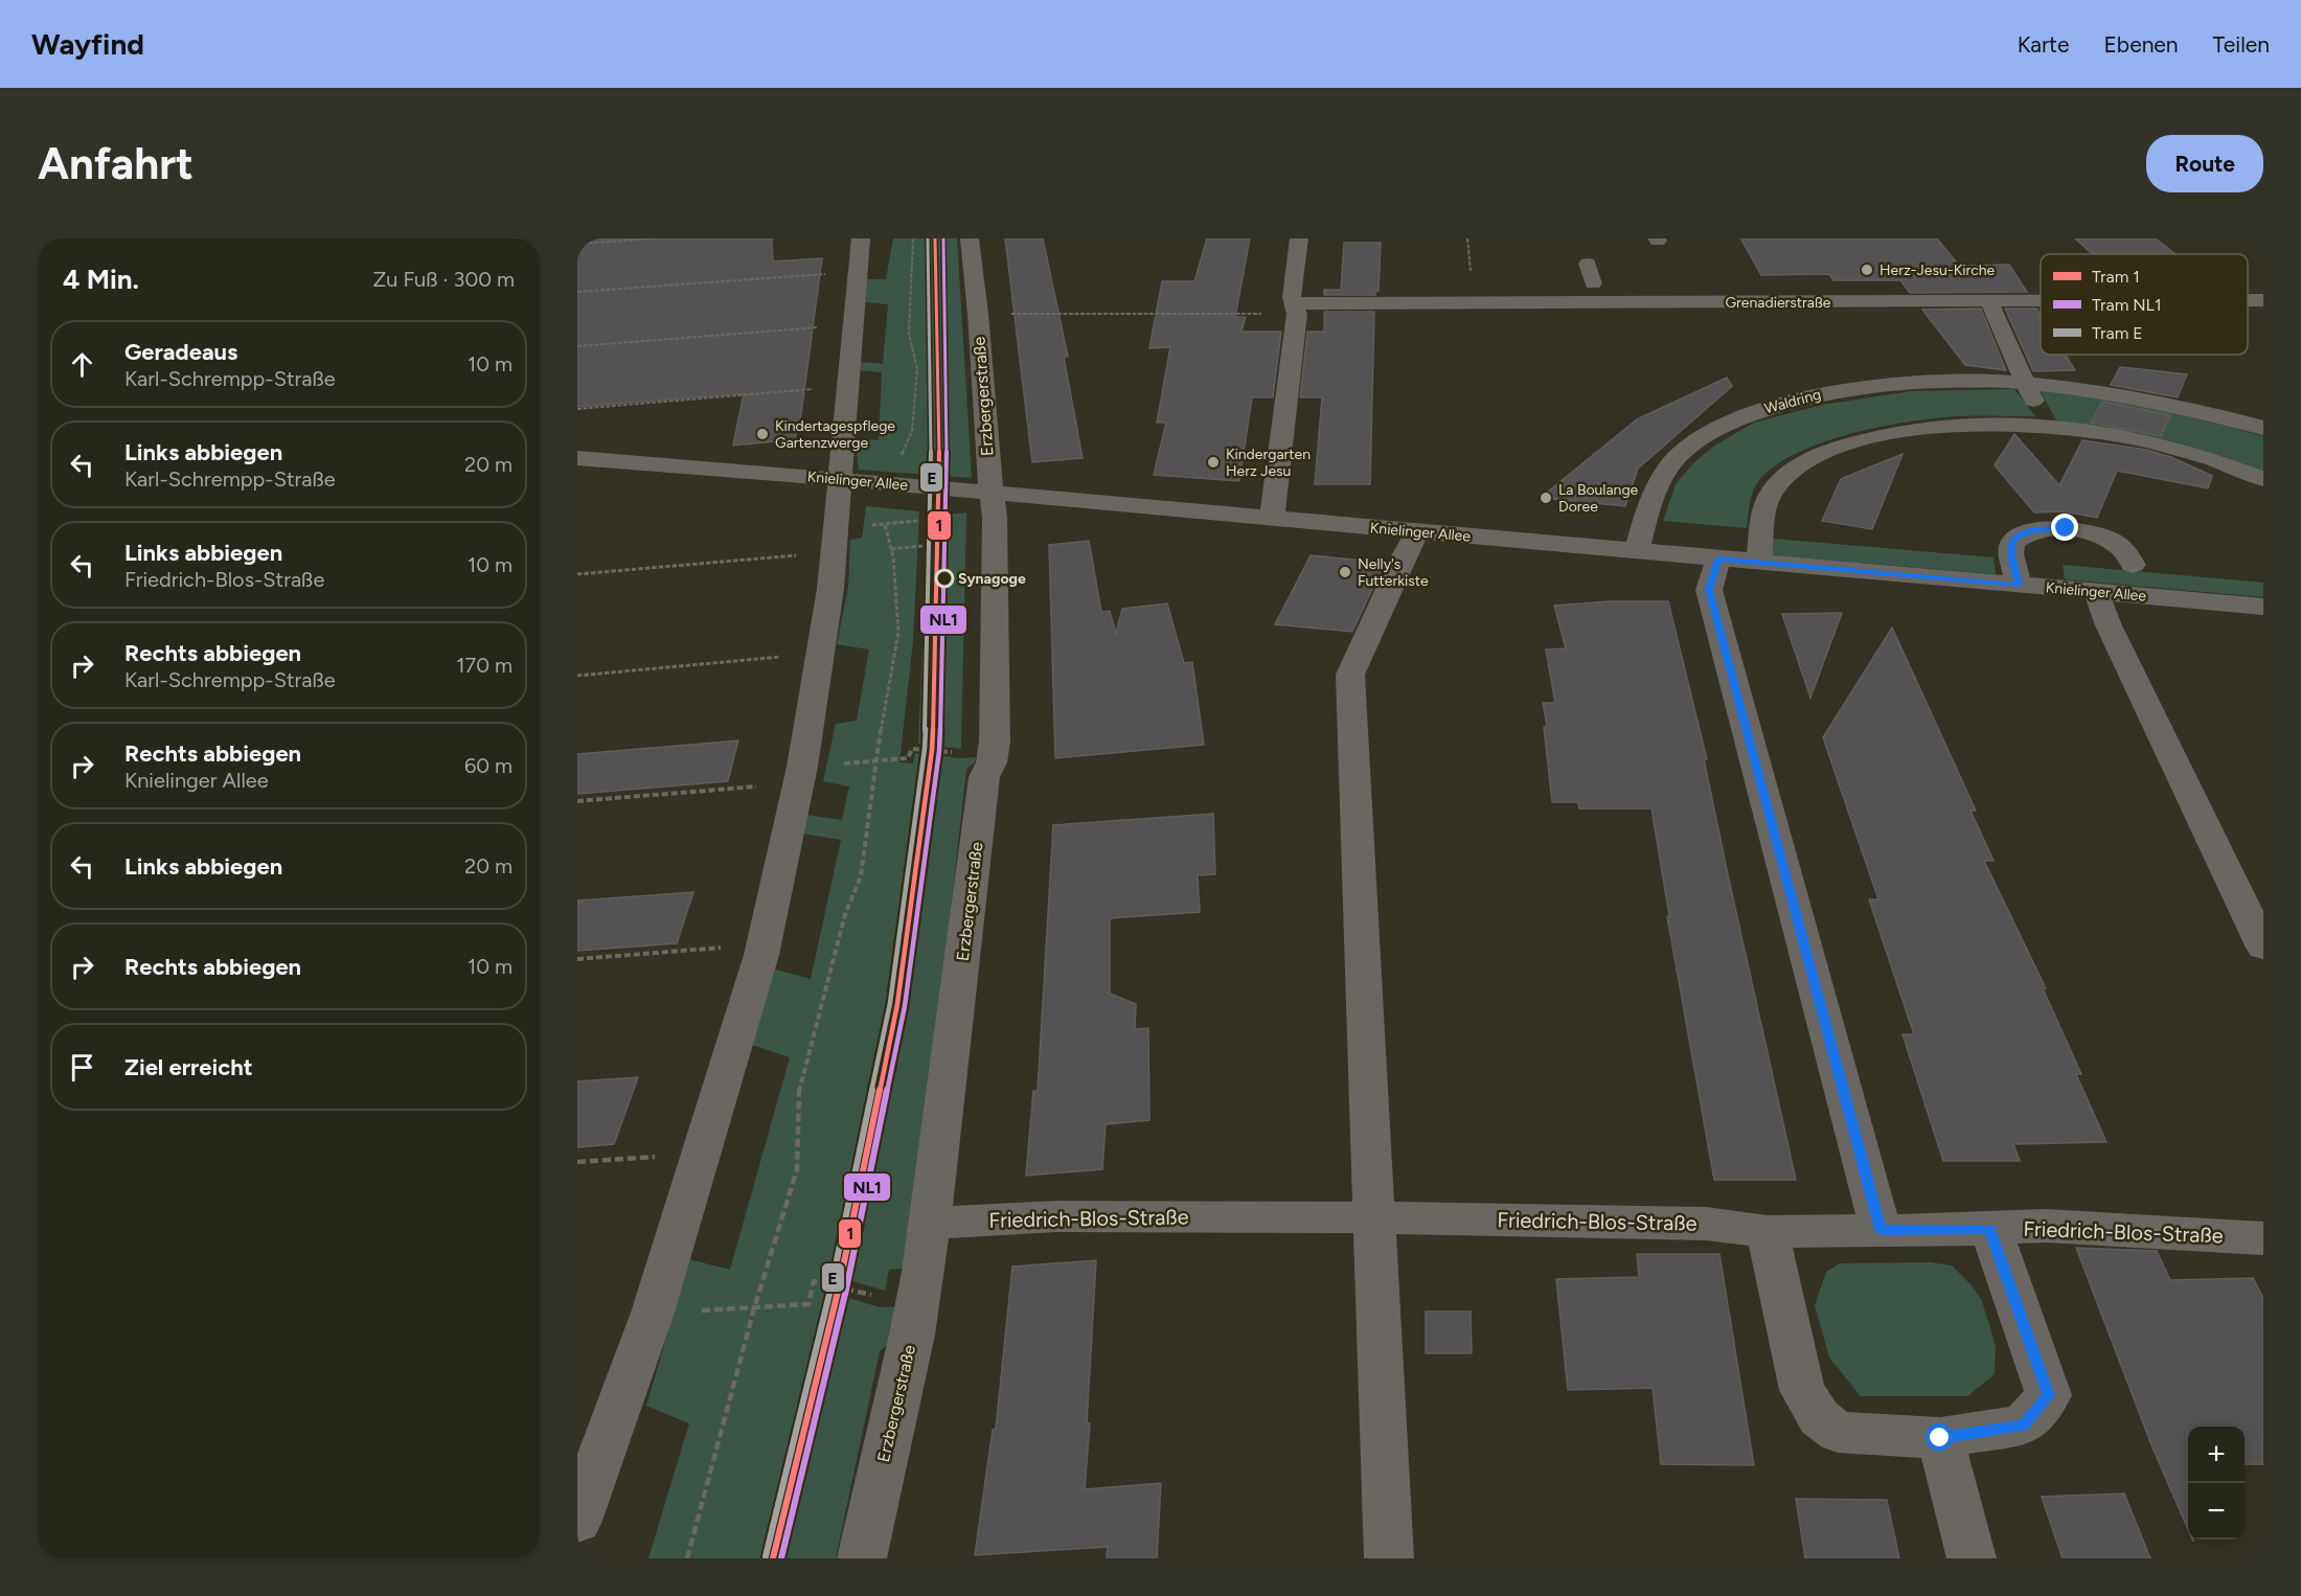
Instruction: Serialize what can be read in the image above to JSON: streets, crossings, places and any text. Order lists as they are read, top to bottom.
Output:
{
  "streets": {
    "street": [
      "Grenadierstraße",
      "Erzbergerstraße",
      "Waldring",
      "Knielinger Allee",
      "Friedrich-Blos-Straße"
    ]
  },
  "crossings": [
    ["Erzbergerstraße", "Knielinger Allee"],
    ["Erzbergerstraße", "Friedrich-Blos-Straße"],
    ["Waldring", "Knielinger Allee"]
  ],
  "places": [
    "Herz-Jesu-Kirche",
    "Kindertagespflege Gartenzwerge",
    "Kindergarten Herz Jesu",
    "La Boulange Doree",
    "Nelly's Futterkiste",
    "Synagoge"
  ],
  "lines": ["tram line 1", "tram line NL1", "tram line E"],
  "legend": ["Tram 1", "Tram NL1", "Tram E"],
  "page": {
    "header": "Wayfind",
    "nav": ["Karte", "Ebenen", "Teilen"],
    "buttons": "Route",
    "title": "Anfahrt",
    "heading": ["4 Min.", "Zu Fuß · 300 m"],
    "list": [
      ["Geradeaus", "Karl-Schrempp-Straße", "10 m"],
      ["Links abbiegen", "Karl-Schrempp-Straße", "20 m"],
      ["Links abbiegen", "Friedrich-Blos-Straße", "10 m"],
      ["Rechts abbiegen", "Karl-Schrempp-Straße", "170 m"],
      ["Rechts abbiegen", "Knielinger Allee", "60 m"],
      ["Links abbiegen", "20 m"],
      ["Rechts abbiegen", "10 m"],
      "Ziel erreicht"
    ],
    "map_buttons": ["+", "−"]
  }
}
